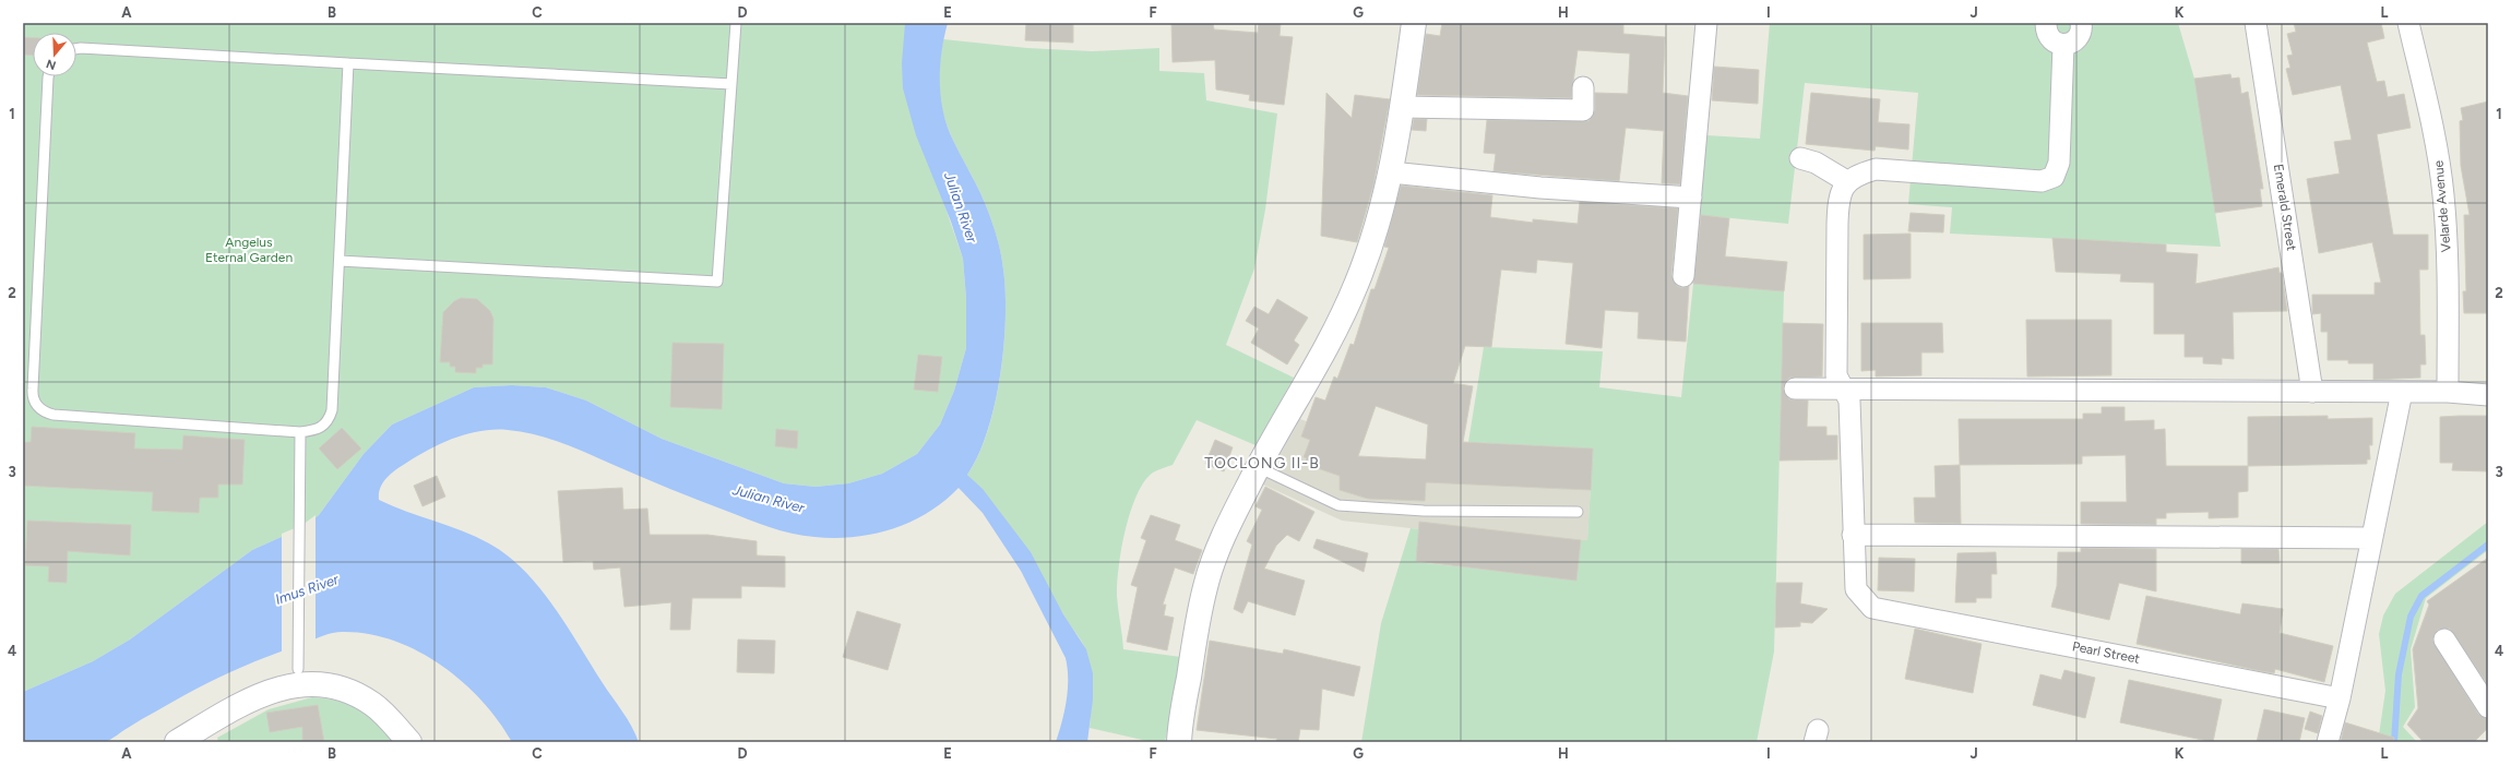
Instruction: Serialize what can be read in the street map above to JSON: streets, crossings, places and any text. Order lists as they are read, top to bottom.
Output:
{
  "streets": {
    "street": ["Velarde Avenue", "Emerald Street", "Pearl Street"]
  },
  "districts": ["TOCLONG II-B"],
  "water": ["Julian River", "Imus River"],
  "parks": ["Angelus Eternal Garden"],
  "north": "bottom",
  "grid": {
    "columns": [
      "A",
      "B",
      "C",
      "D",
      "E",
      "F",
      "G",
      "H",
      "I",
      "J",
      "K",
      "L"
    ],
    "rows": [
      "1",
      "2",
      "3",
      "4"
    ]
  }
}
